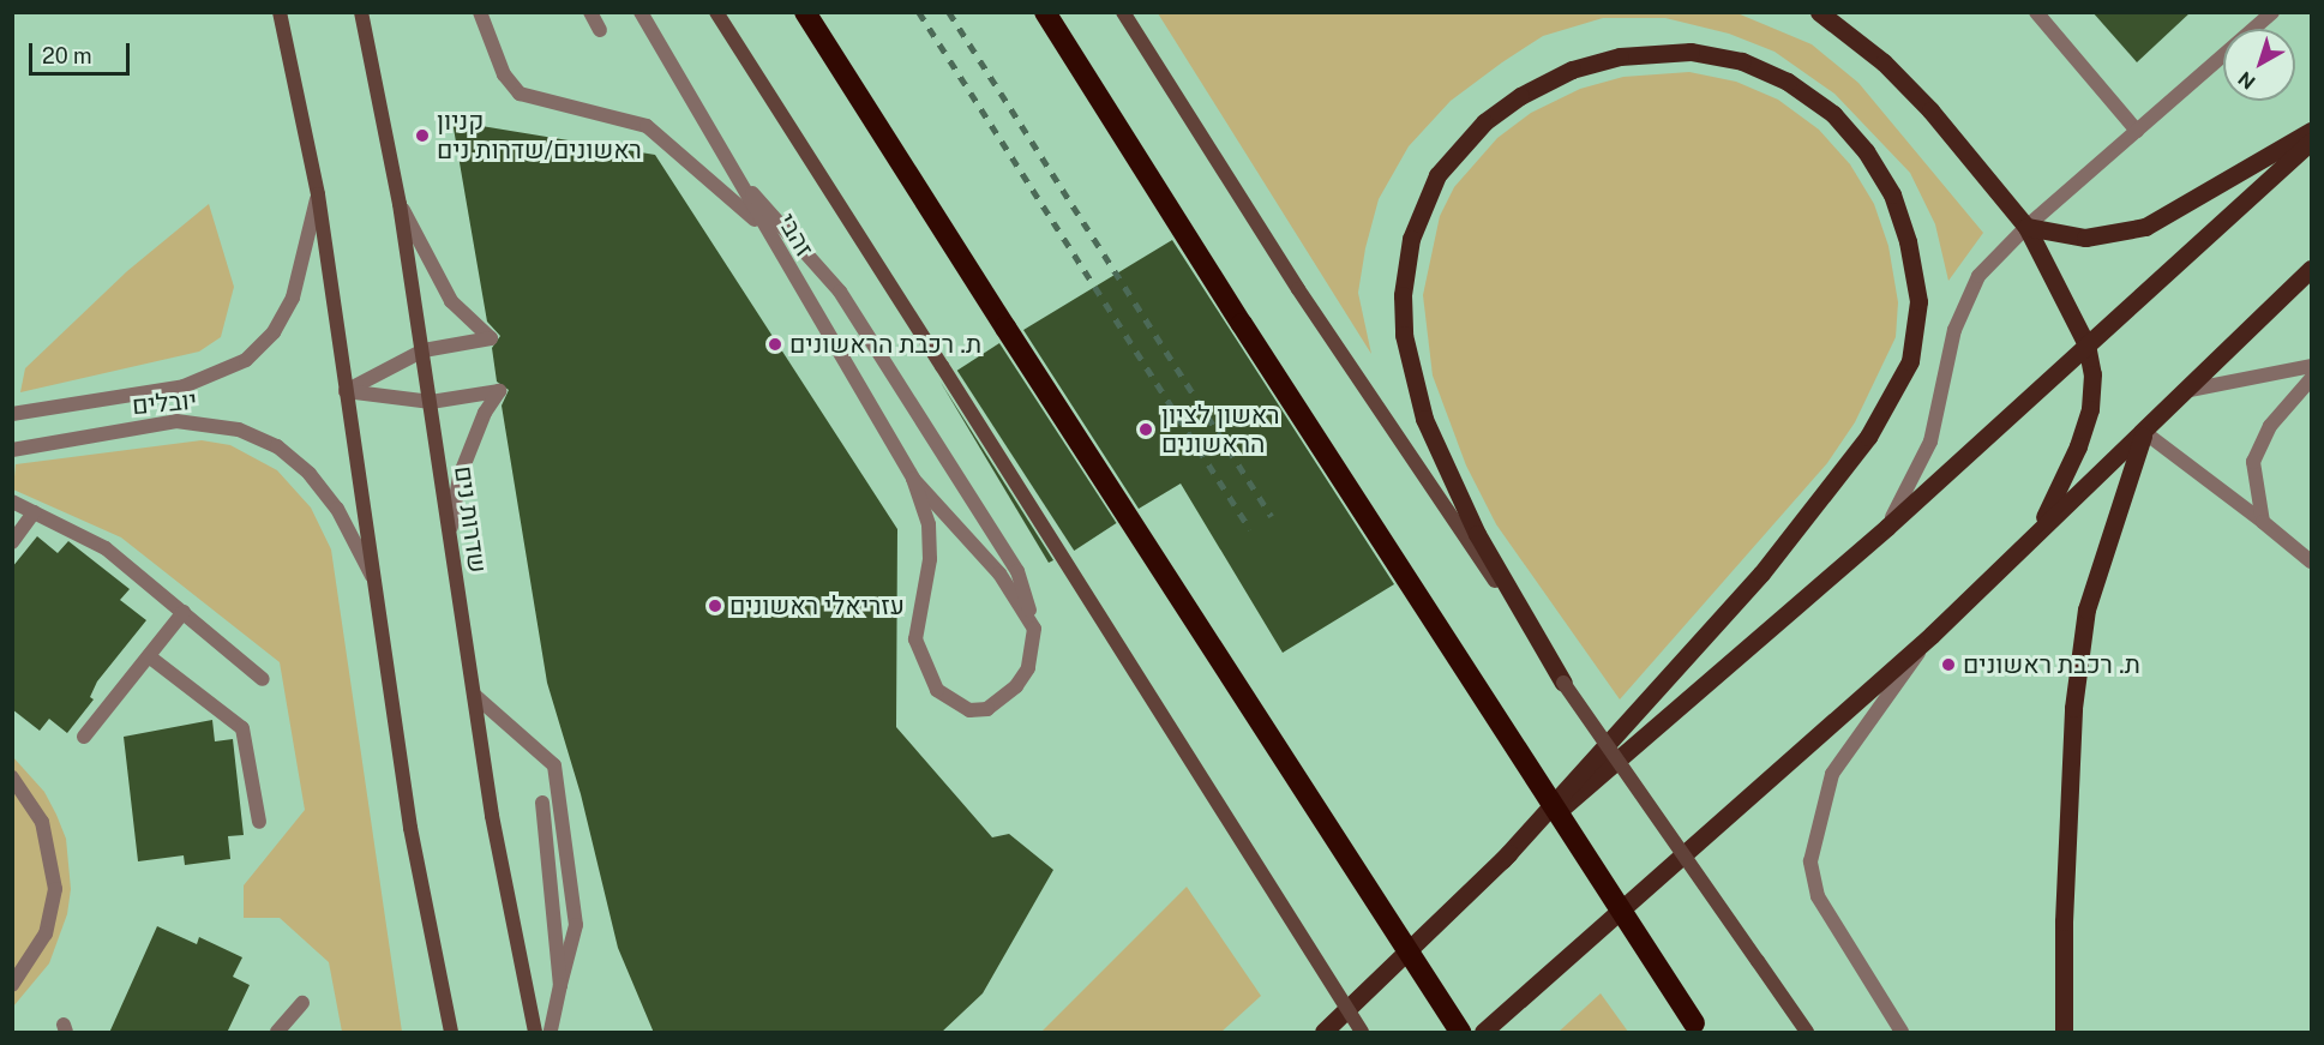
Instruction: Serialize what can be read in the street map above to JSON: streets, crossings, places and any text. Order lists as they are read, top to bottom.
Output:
{
  "streets": {
    "main road": ["שדרות נים"],
    "street": ["זהבי", "יובלים"]
  },
  "places": [
    "קניון ראשונים/שדרות נים",
    "ת. רכבת הראשונים",
    "ראשון לציון הראשונים",
    "עזריאלי ראשונים",
    "ת. רכבת ראשונים"
  ],
  "scale_bar": "20 m",
  "north": "bottom left"
}
